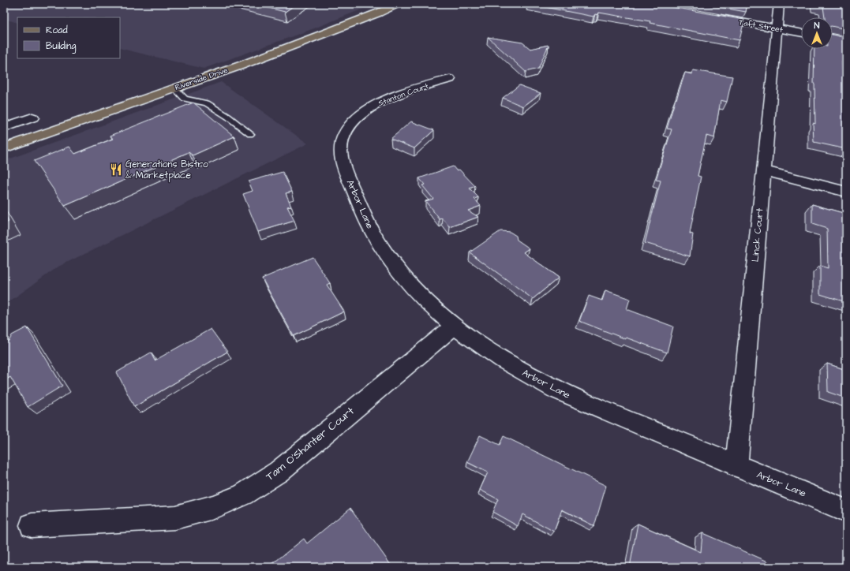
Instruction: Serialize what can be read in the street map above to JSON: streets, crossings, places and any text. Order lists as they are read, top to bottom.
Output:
{
  "streets": {
    "main road": ["Riverside Drive"],
    "street": [
      "Taft Street",
      "Stanton Court",
      "Arbor Lane",
      "Linck Court",
      "Tam O'Shanter Court"
    ]
  },
  "crossings": [
    ["Taft Street", "Linck Court"],
    ["Stanton Court", "Arbor Lane"],
    ["Arbor Lane", "Linck Court"],
    ["Arbor Lane", "Tam O'Shanter Court"]
  ],
  "places": {
    "restaurant": ["Generations Bistro & Marketplace"]
  },
  "legend": ["Road", "Building"],
  "north": "top"
}
